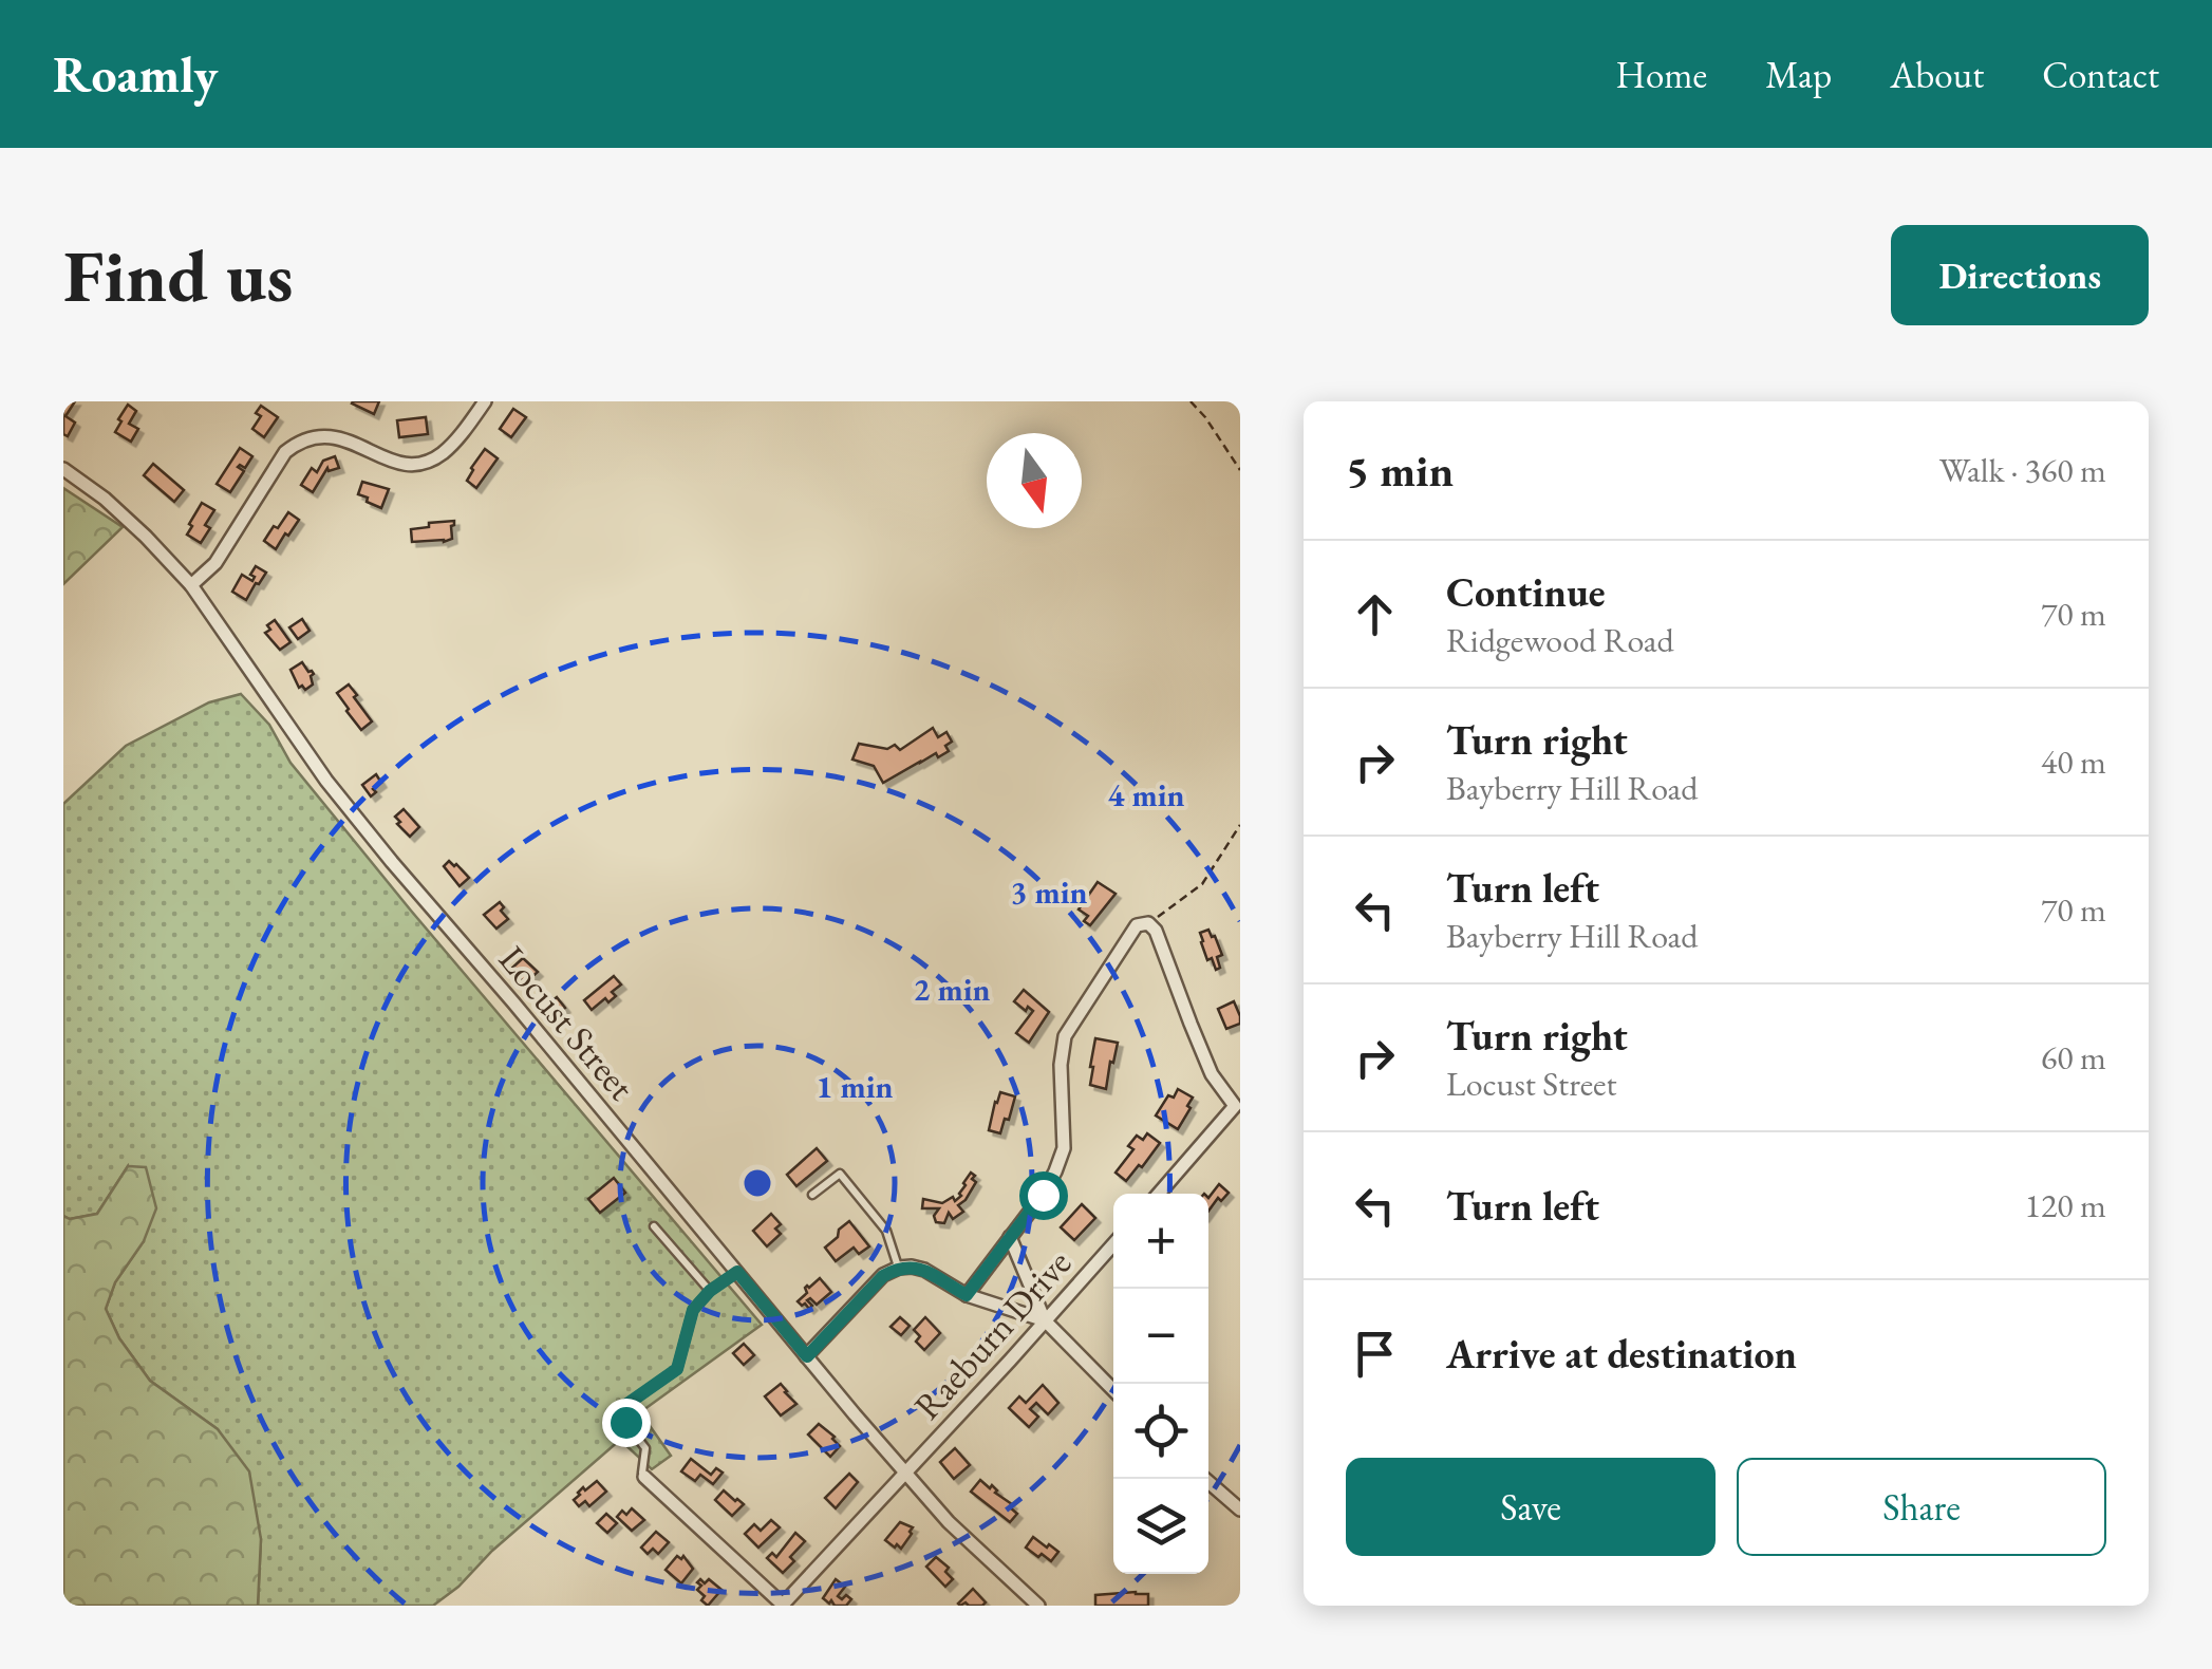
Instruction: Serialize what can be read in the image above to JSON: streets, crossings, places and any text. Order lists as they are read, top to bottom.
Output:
{
  "streets": {
    "street": ["Locust Street", "Raeburn Drive"]
  },
  "crossings": [
    ["Locust Street", "Raeburn Drive"]
  ],
  "north": "bottom",
  "page": {
    "header": "Roamly",
    "nav": [
      "Home",
      "Map",
      "About",
      "Contact"
    ],
    "buttons": [
      "Directions",
      ["Save", "Share"]
    ],
    "title": "Find us",
    "heading": ["5 min", "Walk · 360 m"],
    "list": [
      ["Continue", "Ridgewood Road", "70 m"],
      ["Turn right", "Bayberry Hill Road", "40 m"],
      ["Turn left", "Bayberry Hill Road", "70 m"],
      ["Turn right", "Locust Street", "60 m"],
      ["Turn left", "120 m"],
      "Arrive at destination"
    ],
    "map_buttons": ["+", "−"]
  },
  "rings": [
    "4 min",
    "3 min",
    "2 min",
    "1 min"
  ]
}
